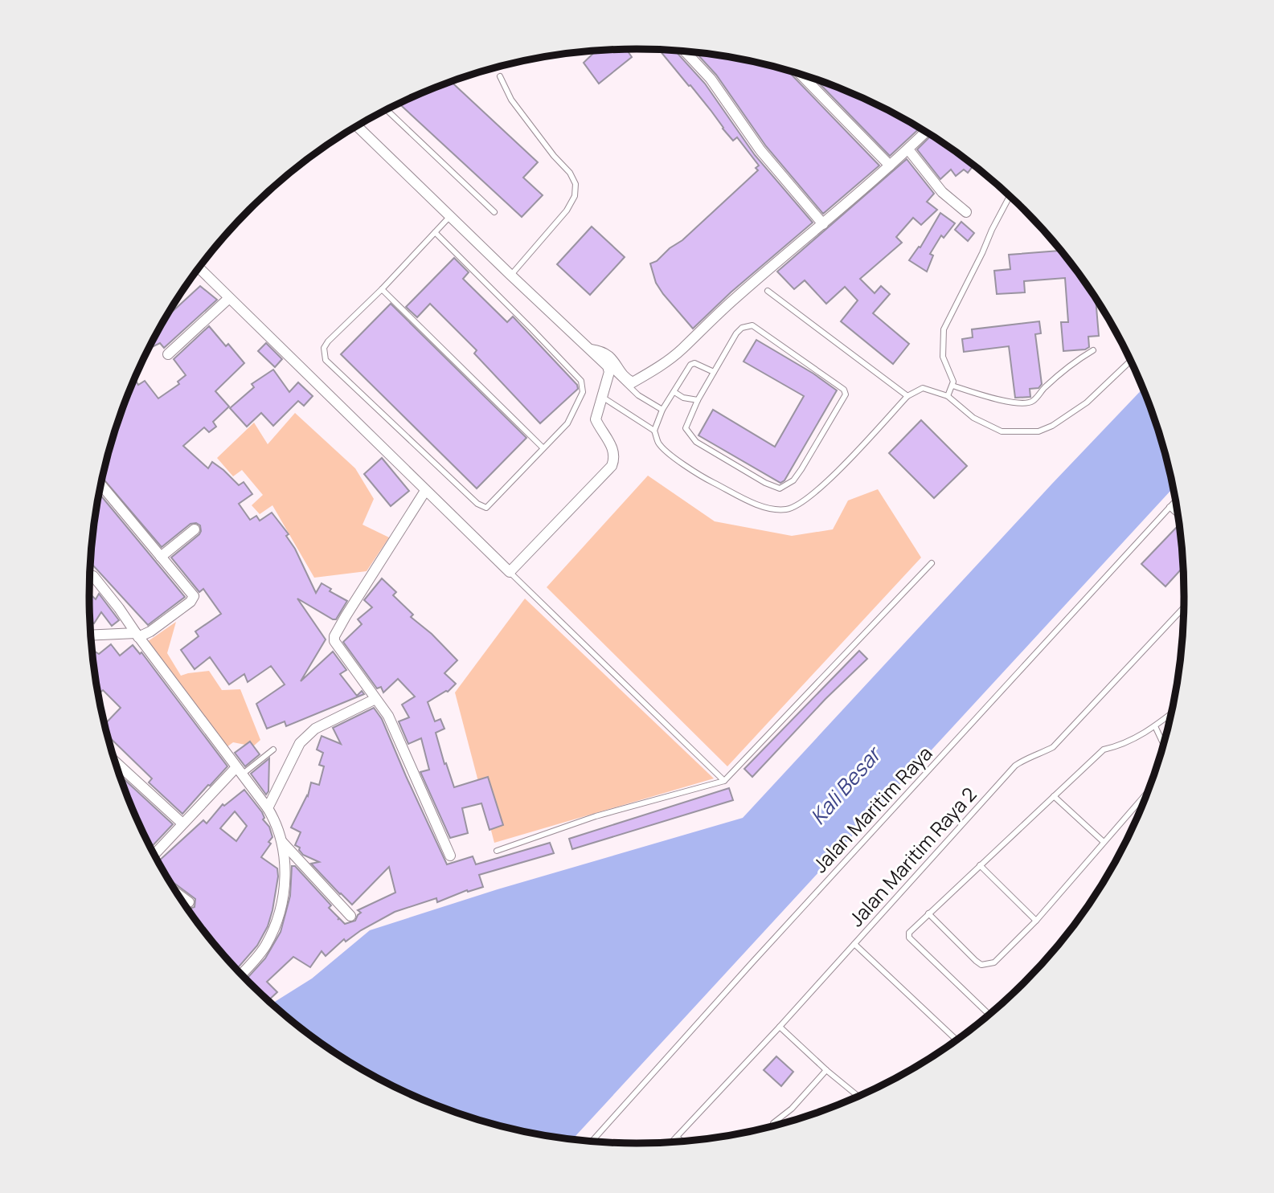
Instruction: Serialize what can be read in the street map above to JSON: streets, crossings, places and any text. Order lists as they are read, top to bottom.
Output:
{
  "streets": {
    "lane": ["Jalan Maritim Raya", "Jalan Maritim Raya 2"]
  },
  "water": ["Kali Besar"]
}
